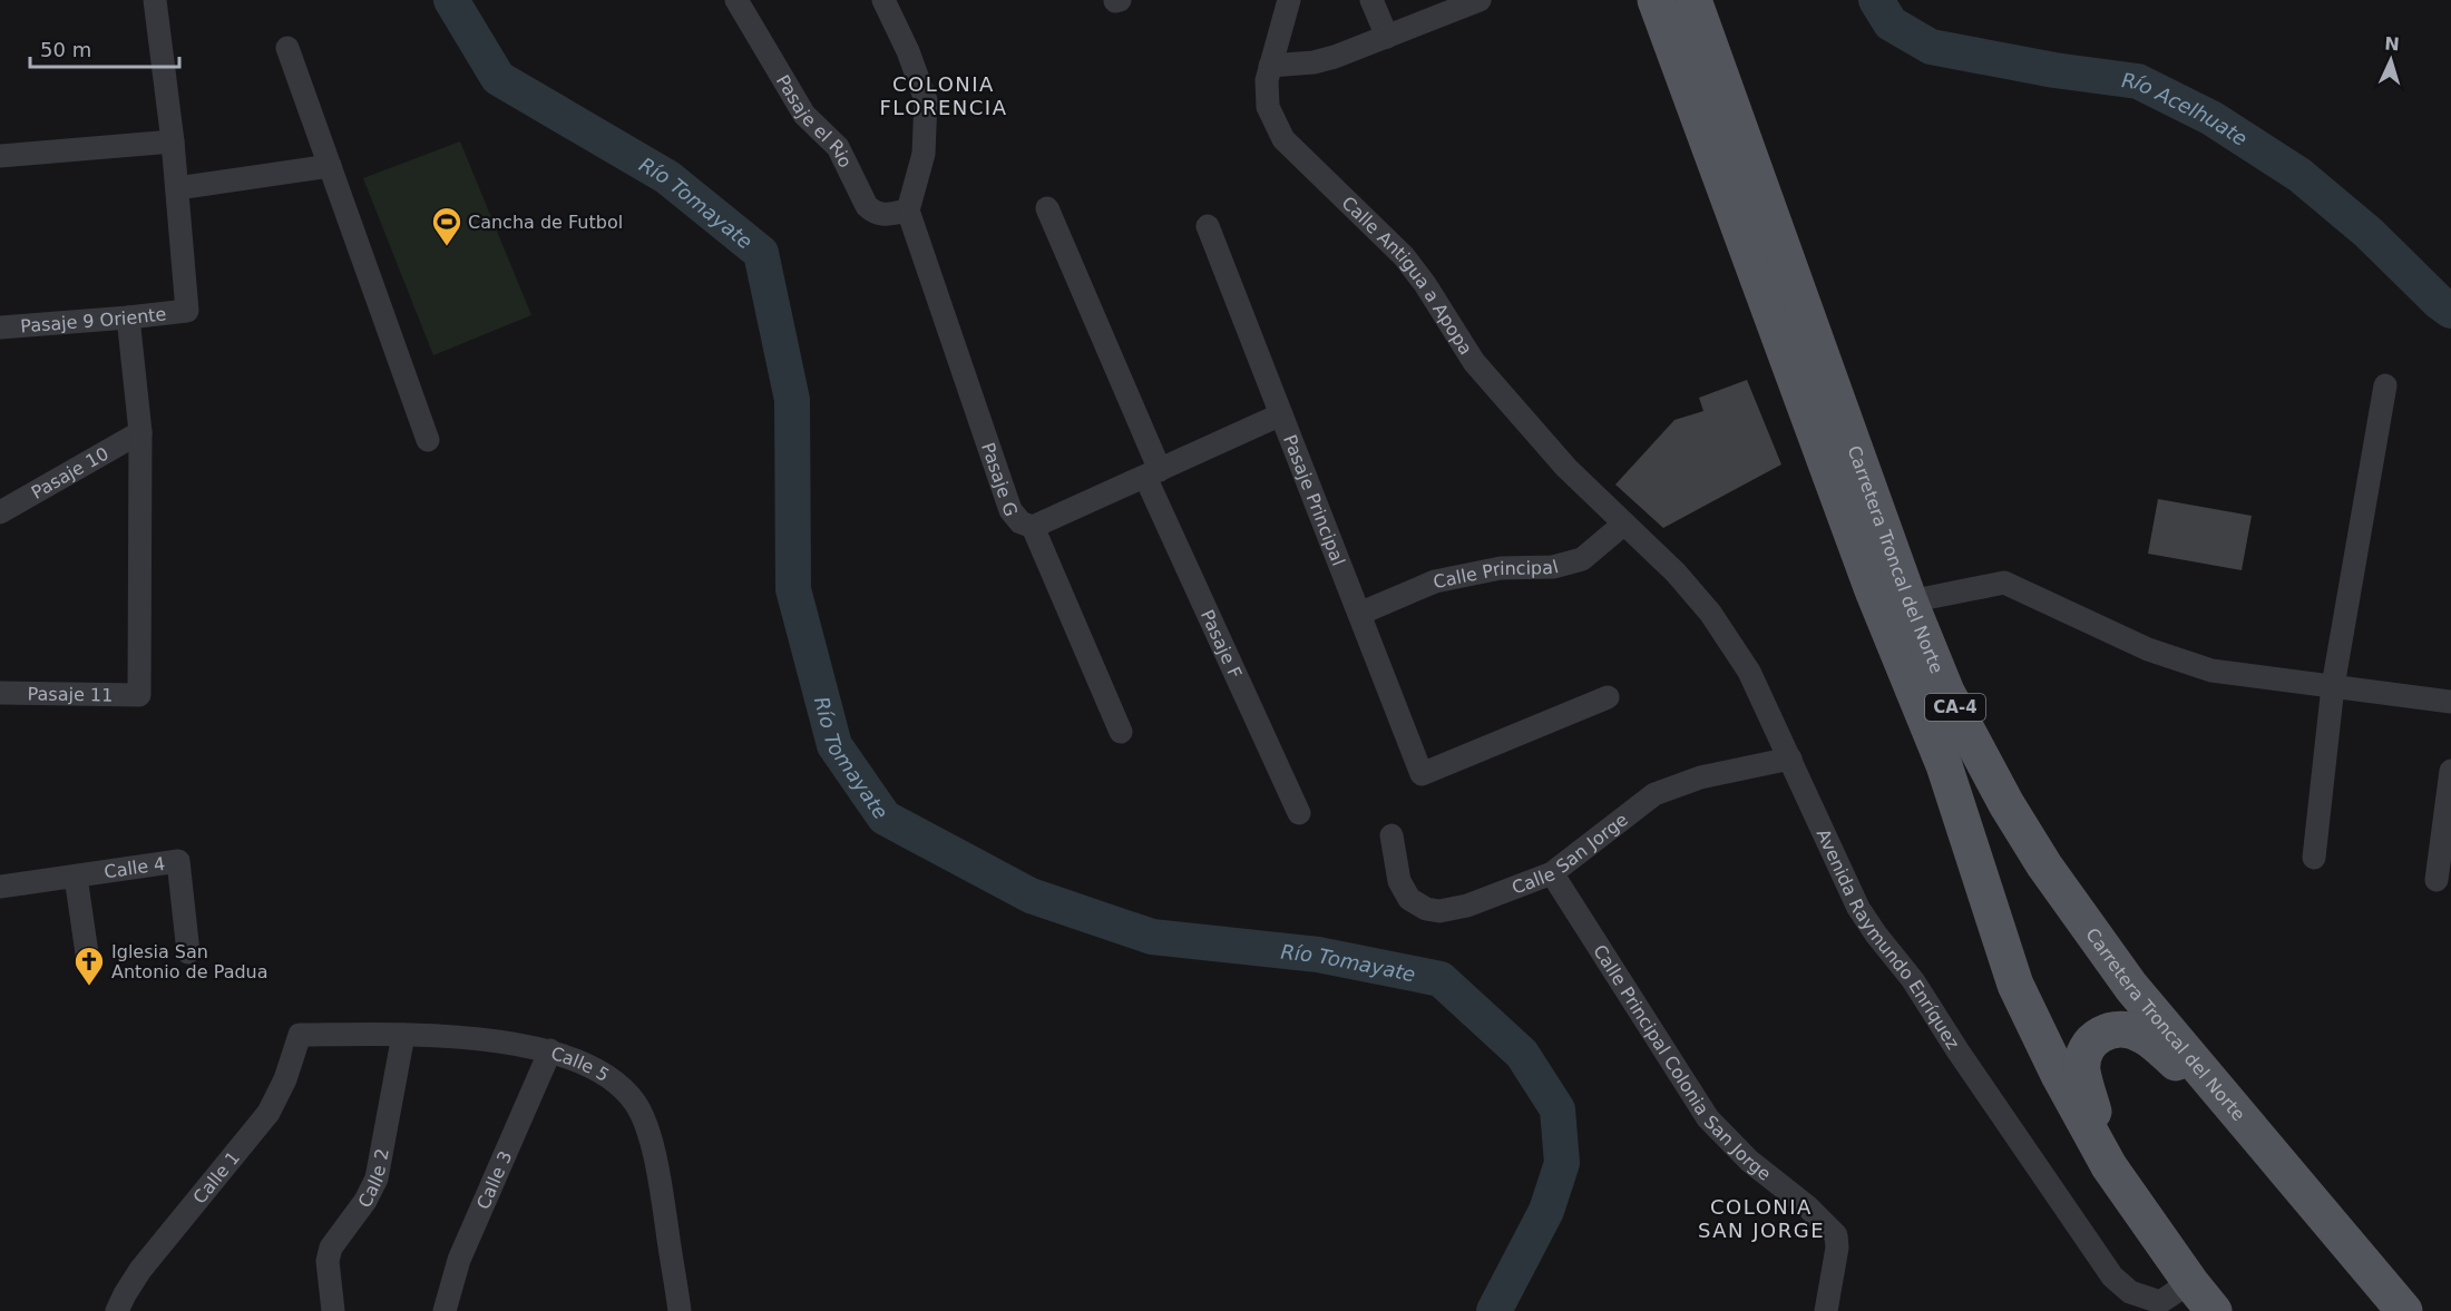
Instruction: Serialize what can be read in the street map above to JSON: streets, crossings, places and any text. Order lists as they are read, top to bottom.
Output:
{
  "streets": {
    "main road": ["Carretera Troncal del Norte", "CA-4"],
    "street": [
      "Pasaje el Rio",
      "Calle Antigua a Apopa",
      "Pasaje 9 Oriente",
      "Pasaje 10",
      "Pasaje G",
      "Pasaje Principal",
      "Calle Principal",
      "Pasaje F",
      "Pasaje 11",
      "Calle San Jorge",
      "Calle 4",
      "Avenida Raymundo Enríquez",
      "Calle Principal Colonia San Jorge",
      "Calle 5",
      "Calle 2",
      "Calle 1",
      "Calle 3"
    ]
  },
  "crossings": [
    ["Pasaje el Rio", "Pasaje G"],
    ["Calle Antigua a Apopa", "Calle Principal"],
    ["Calle Antigua a Apopa", "Avenida Raymundo Enríquez"],
    ["Pasaje 10", "Pasaje 11"],
    ["Pasaje Principal", "Calle Principal"],
    ["Carretera Troncal del Norte", "Avenida Raymundo Enríquez"],
    ["Calle Principal", "Avenida Raymundo Enríquez"],
    ["Calle San Jorge", "Avenida Raymundo Enríquez"],
    ["Calle San Jorge", "Calle Principal Colonia San Jorge"],
    ["Calle 5", "Calle 2"],
    ["Calle 5", "Calle 1"],
    ["Calle 5", "Calle 3"]
  ],
  "districts": ["COLONIA FLORENCIA", "COLONIA SAN JORGE"],
  "water": ["Río Acelhuate", "Río Tomayate"],
  "places": {
    "sports": ["Cancha de Futbol"],
    "church": ["Iglesia San Antonio de Padua"]
  },
  "scale_bar": "50 m",
  "north": "top"
}
